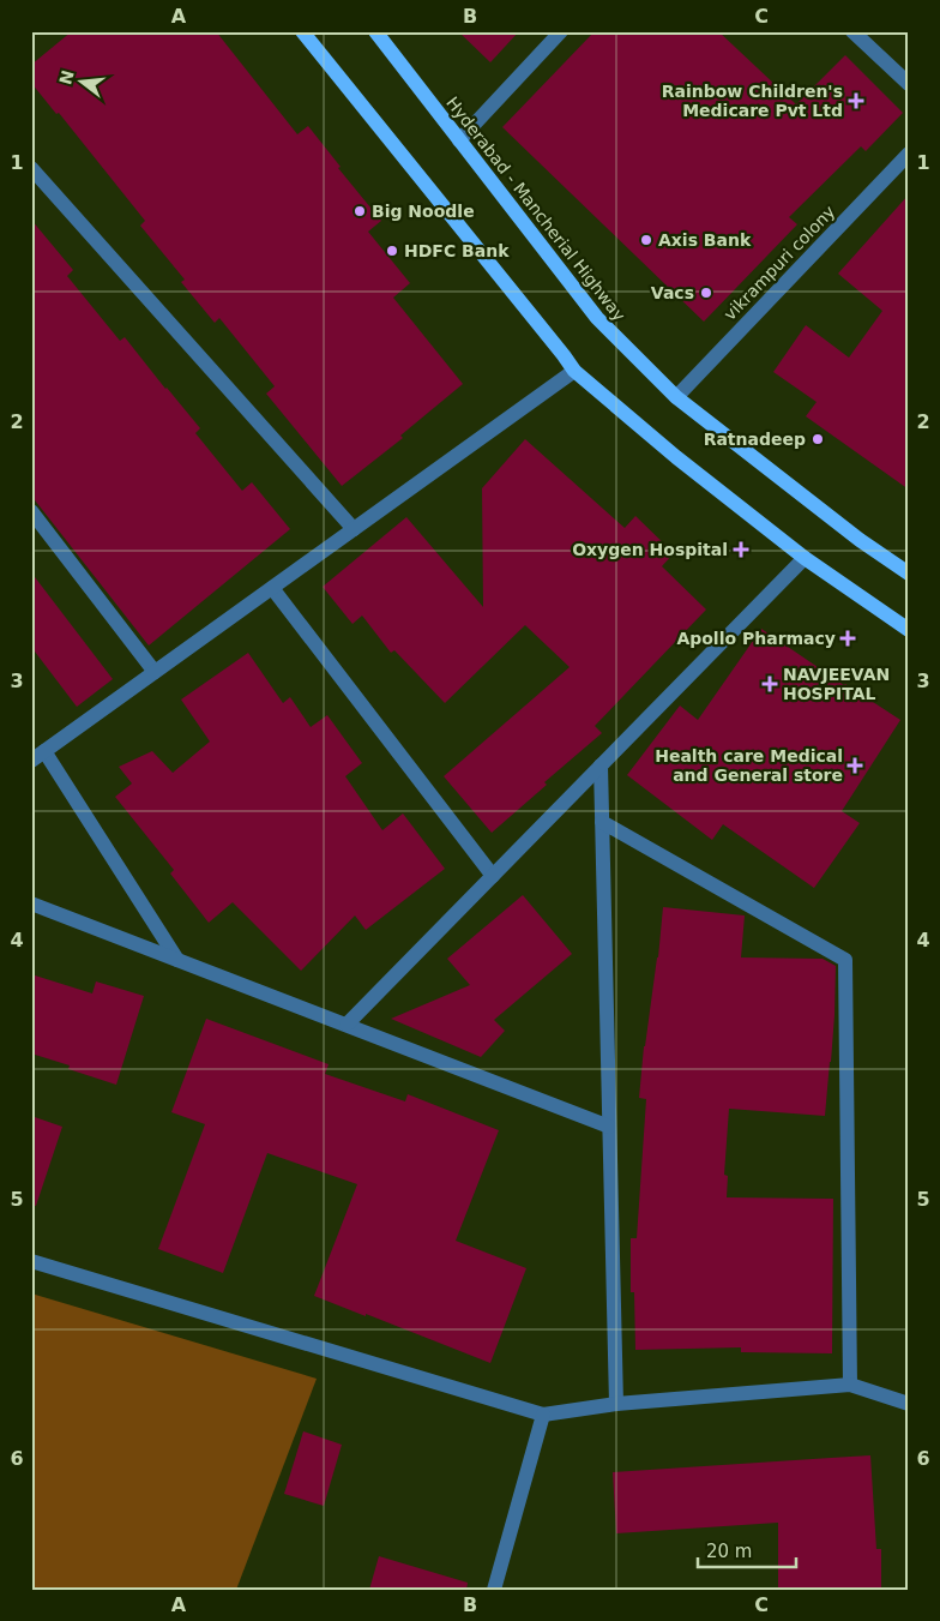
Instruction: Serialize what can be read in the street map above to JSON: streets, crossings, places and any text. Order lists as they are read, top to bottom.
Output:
{
  "streets": {
    "main road": ["Hyderabad - Mancherial Highway"],
    "street": ["vikrampuri colony"]
  },
  "crossings": [
    ["Hyderabad - Mancherial Highway", "vikrampuri colony"]
  ],
  "places": {
    "health": [
      "Rainbow Children's Medicare Pvt Ltd",
      "Oxygen Hospital",
      "Apollo Pharmacy",
      "NAVJEEVAN HOSPITAL",
      "Health care Medical and General store"
    ],
    "other": [
      "Big Noodle",
      "Axis Bank",
      "HDFC Bank",
      "Vacs",
      "Ratnadeep"
    ]
  },
  "scale_bar": "20 m",
  "north": "left",
  "grid": {
    "columns": ["A", "B", "C"],
    "rows": [
      "1",
      "2",
      "3",
      "4",
      "5",
      "6"
    ]
  }
}
